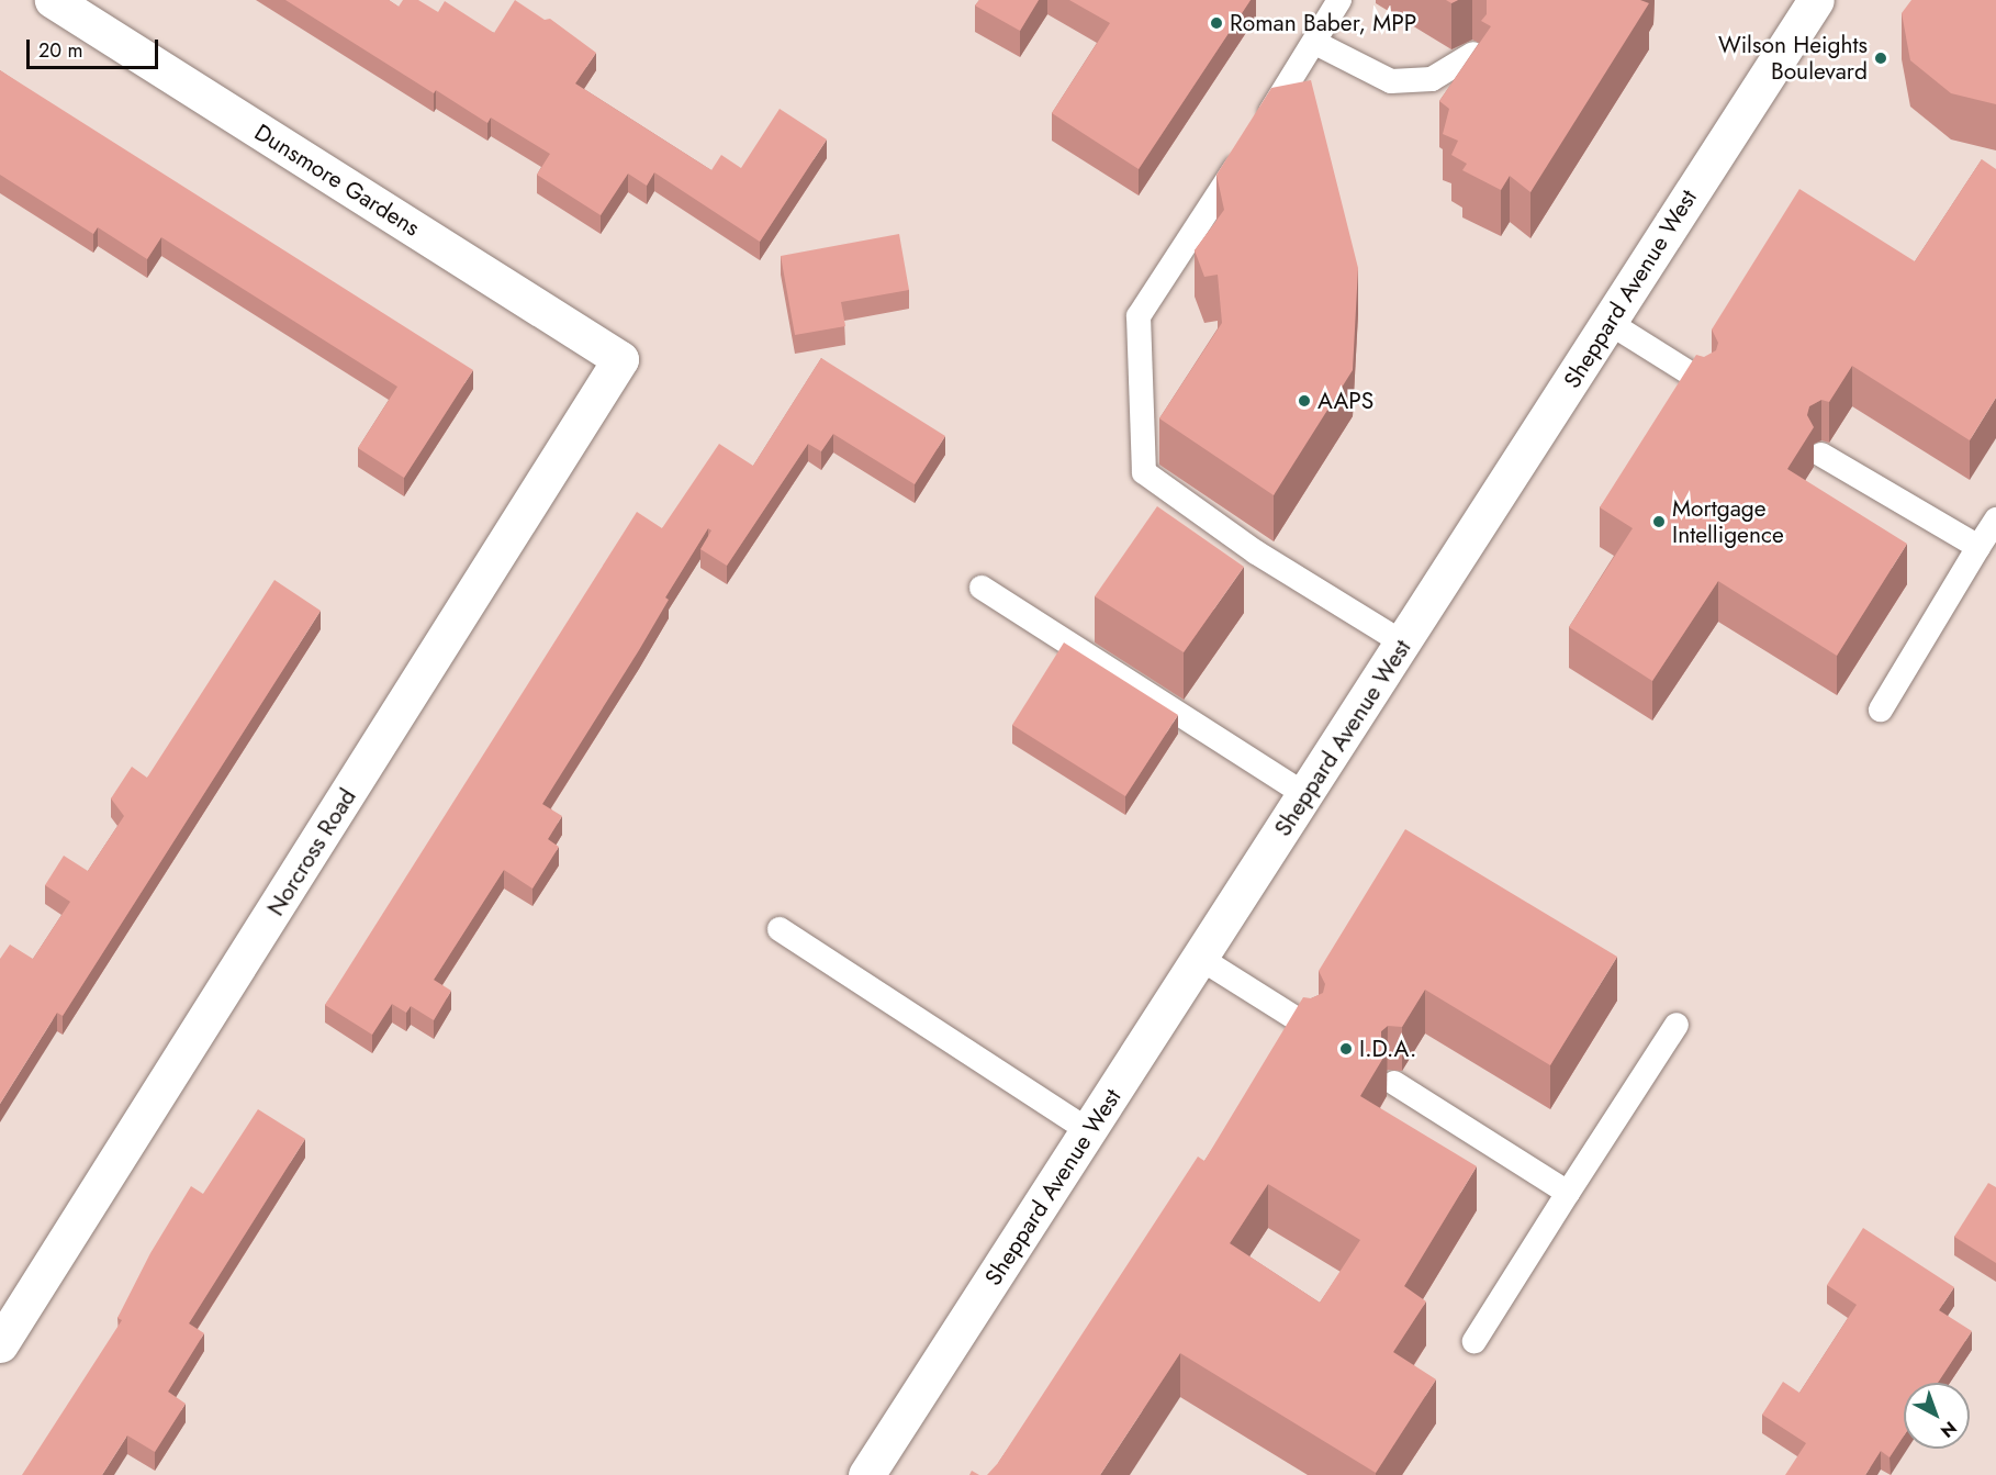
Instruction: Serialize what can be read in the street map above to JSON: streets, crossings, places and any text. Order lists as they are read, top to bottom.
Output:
{
  "streets": {
    "street": ["Dunsmore Gardens", "Sheppard Avenue West", "Norcross Road"]
  },
  "crossings": [
    ["Dunsmore Gardens", "Norcross Road"]
  ],
  "places": [
    "Roman Baber, MPP",
    "Wilson Heights Boulevard",
    "AAPS",
    "Mortgage Intelligence",
    "I.D.A."
  ],
  "scale_bar": "20 m",
  "north": "bottom right"
}
